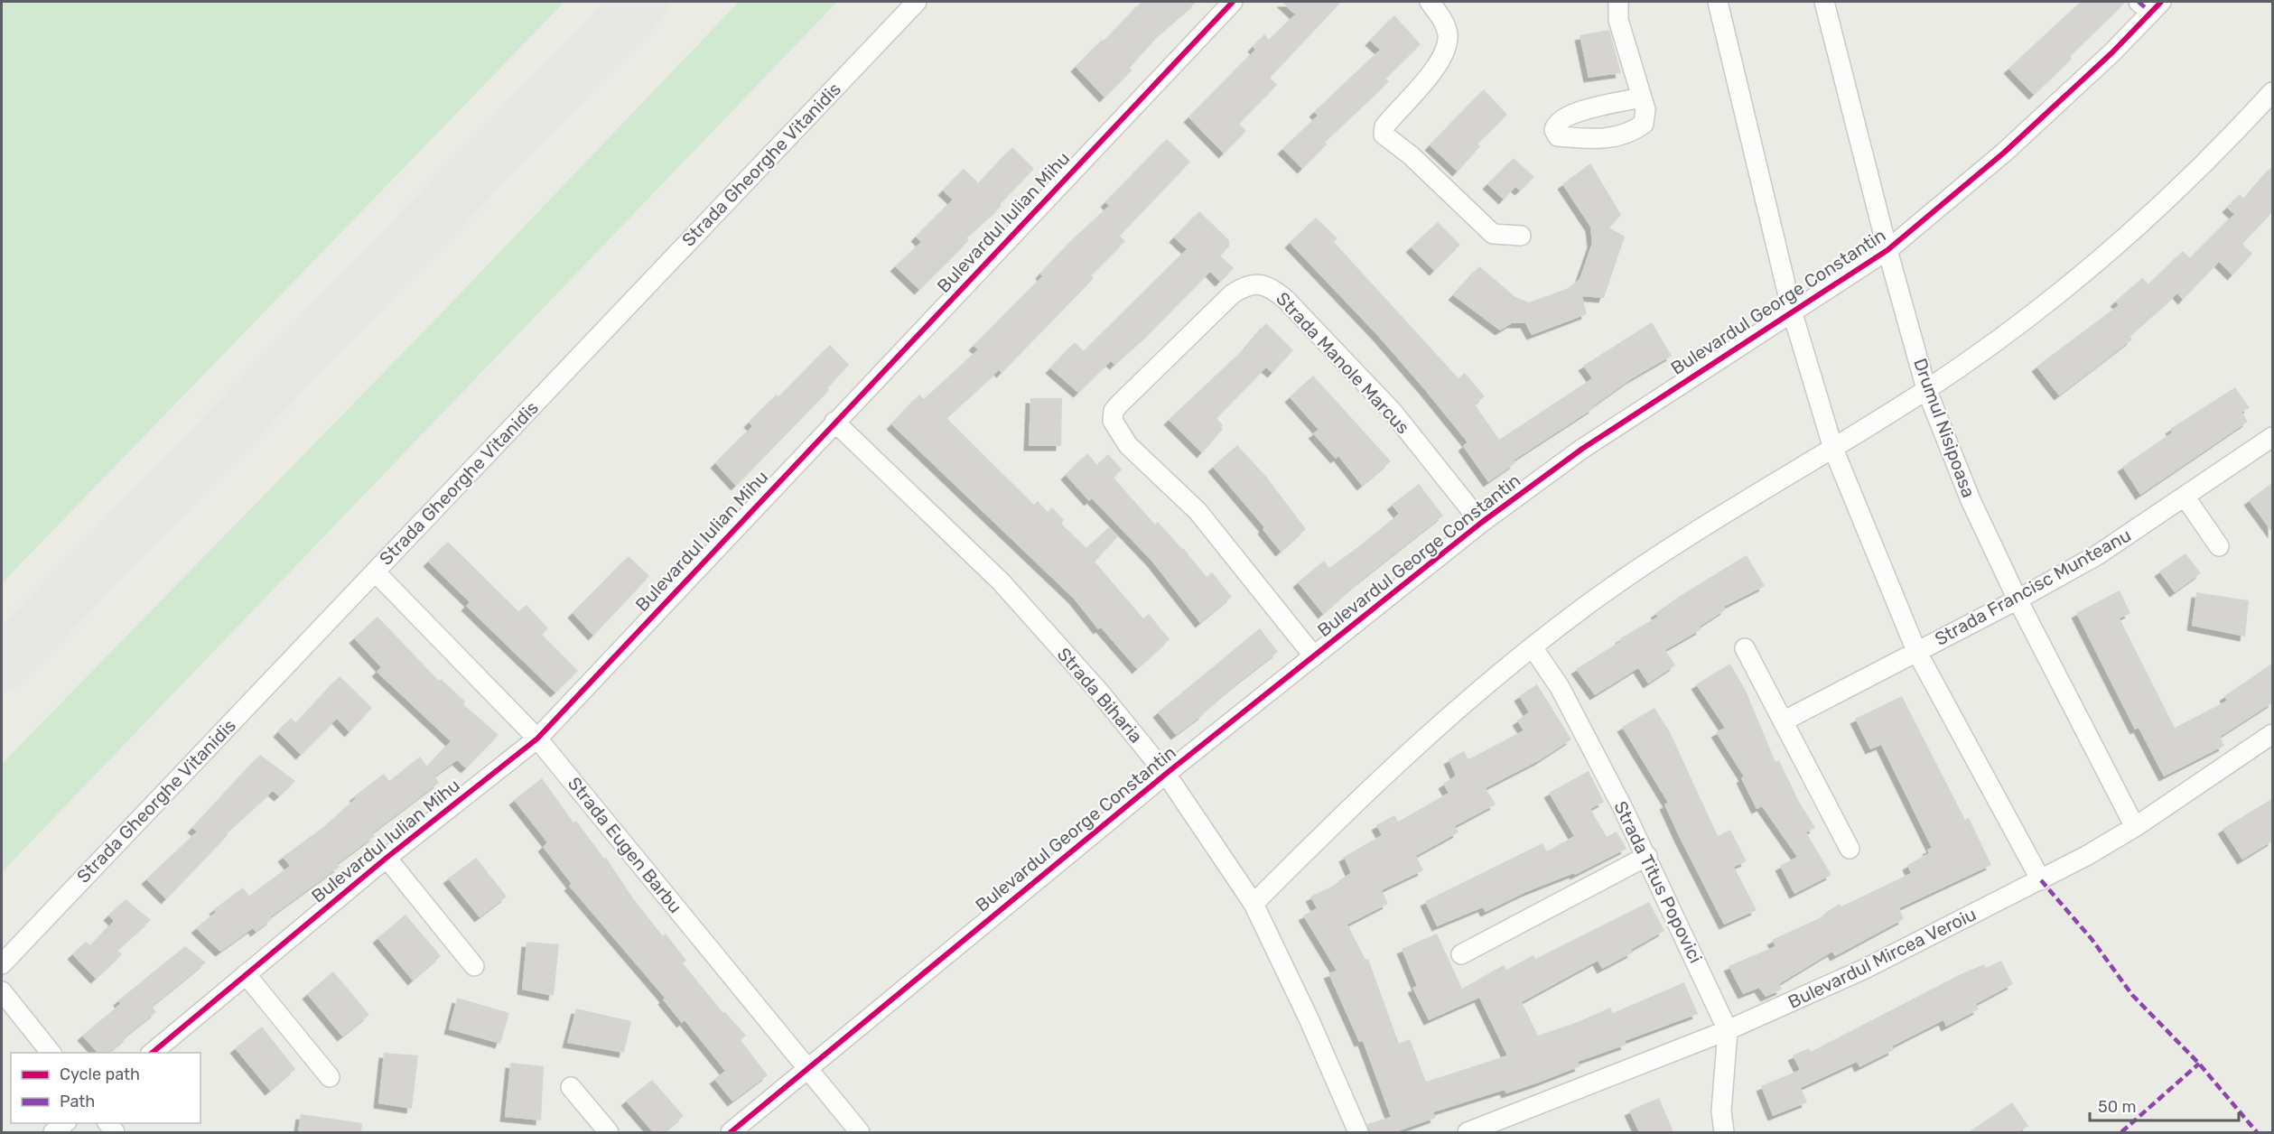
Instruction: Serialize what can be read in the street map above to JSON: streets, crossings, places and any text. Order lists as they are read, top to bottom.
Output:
{
  "streets": {
    "street": [
      "Strada Gheorghe Vitanidis",
      "Bulevardul Iulian Mihu",
      "Bulevardul George Constantin",
      "Strada Manole Marcus",
      "Drumul Nisipoasa",
      "Strada Francisc Munteanu",
      "Strada Biharia",
      "Strada Eugen Barbu",
      "Strada Titus Popovici",
      "Bulevardul Mircea Veroiu"
    ]
  },
  "crossings": [
    ["Strada Gheorghe Vitanidis", "Strada Eugen Barbu"],
    ["Bulevardul Iulian Mihu", "Strada Biharia"],
    ["Bulevardul Iulian Mihu", "Strada Eugen Barbu"],
    ["Bulevardul George Constantin", "Strada Manole Marcus"],
    ["Bulevardul George Constantin", "Drumul Nisipoasa"],
    ["Bulevardul George Constantin", "Strada Biharia"],
    ["Bulevardul George Constantin", "Strada Eugen Barbu"],
    ["Drumul Nisipoasa", "Strada Francisc Munteanu"],
    ["Drumul Nisipoasa", "Bulevardul Mircea Veroiu"],
    ["Strada Titus Popovici", "Bulevardul Mircea Veroiu"]
  ],
  "legend": ["Cycle path", "Path"],
  "scale_bar": "50 m"
}
